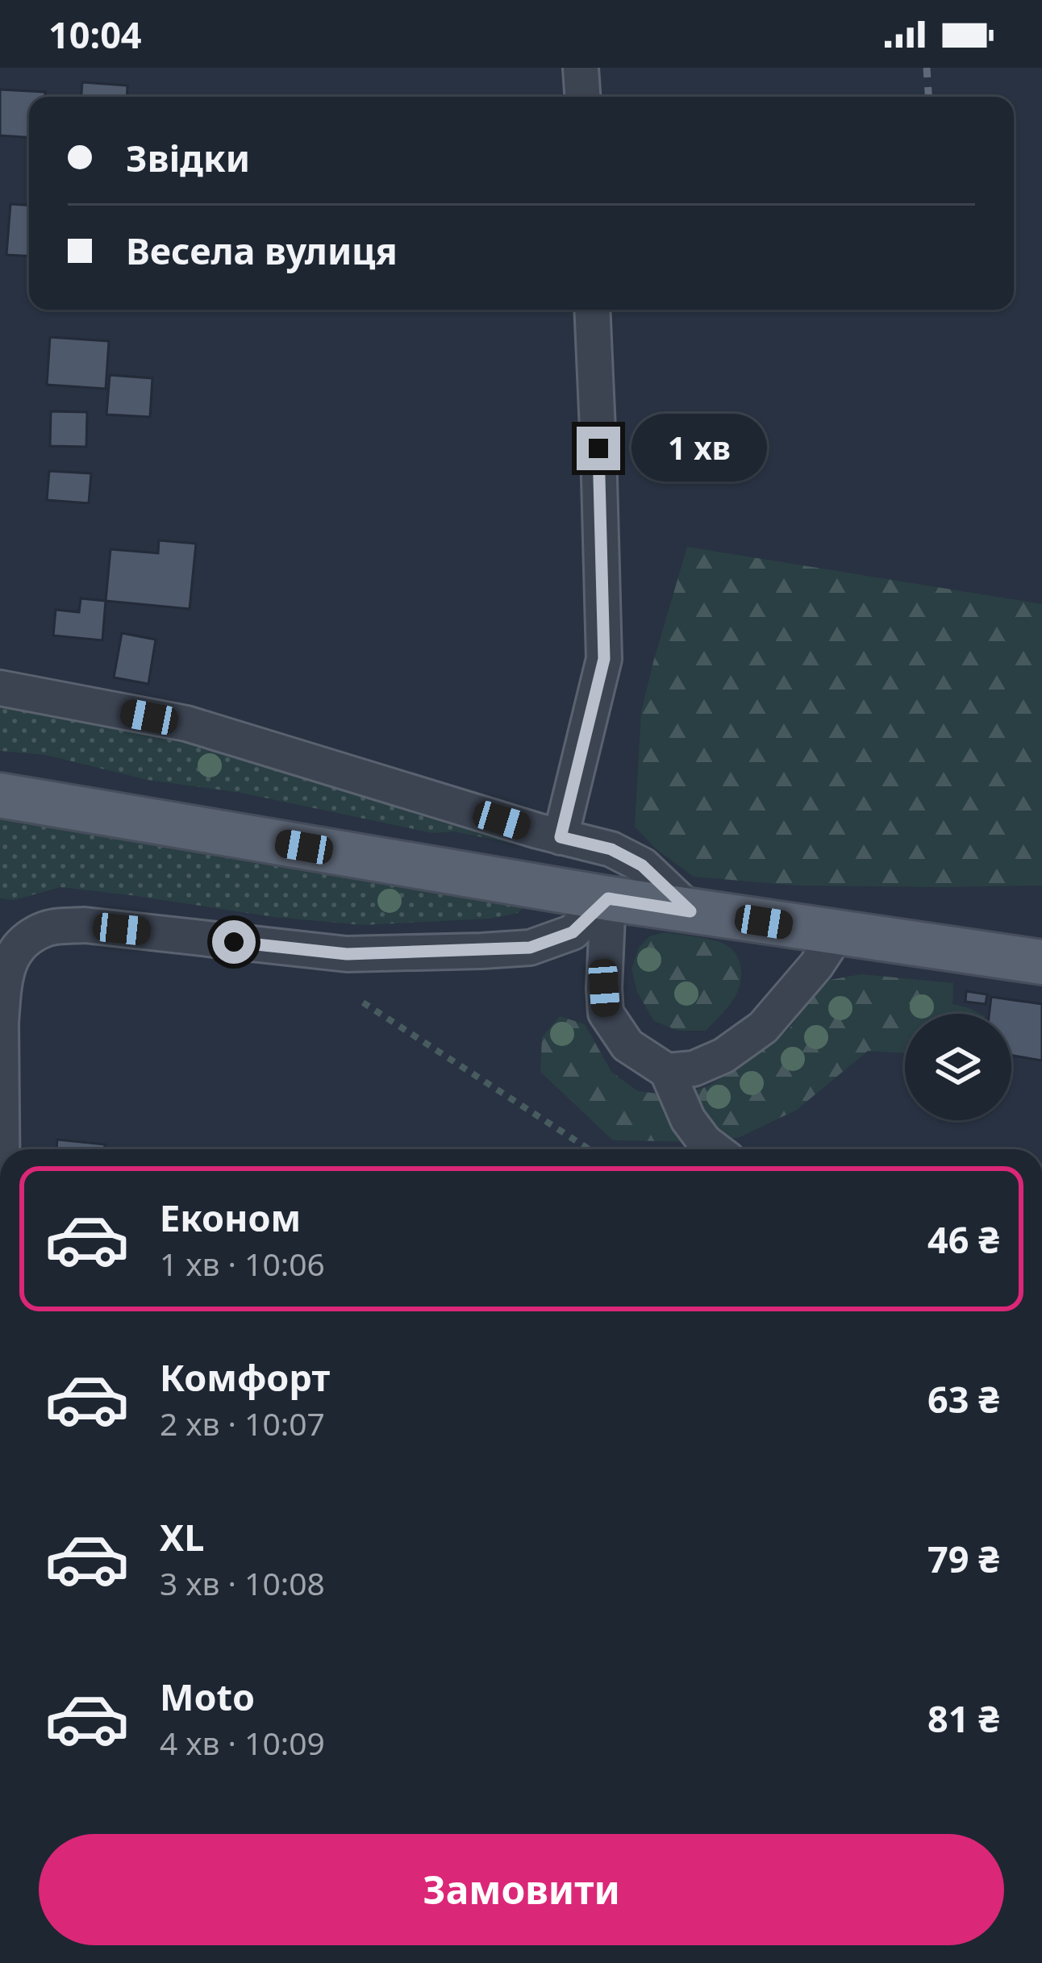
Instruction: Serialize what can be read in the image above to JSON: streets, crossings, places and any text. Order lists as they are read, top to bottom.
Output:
{
  "page": {
    "status": "10:04",
    "banner": ["Звідки", "Весела вулиця"],
    "bubble": "1 хв",
    "list": [
      {
        "name": "Економ",
        "note": "1 хв · 10:06",
        "value": "46 ₴"
      },
      {
        "name": "Комфорт",
        "note": "2 хв · 10:07",
        "value": "63 ₴"
      },
      {
        "name": "XL",
        "note": "3 хв · 10:08",
        "value": "79 ₴"
      },
      {
        "name": "Moto",
        "note": "4 хв · 10:09",
        "value": "81 ₴"
      }
    ],
    "buttons": "Замовити"
  }
}
